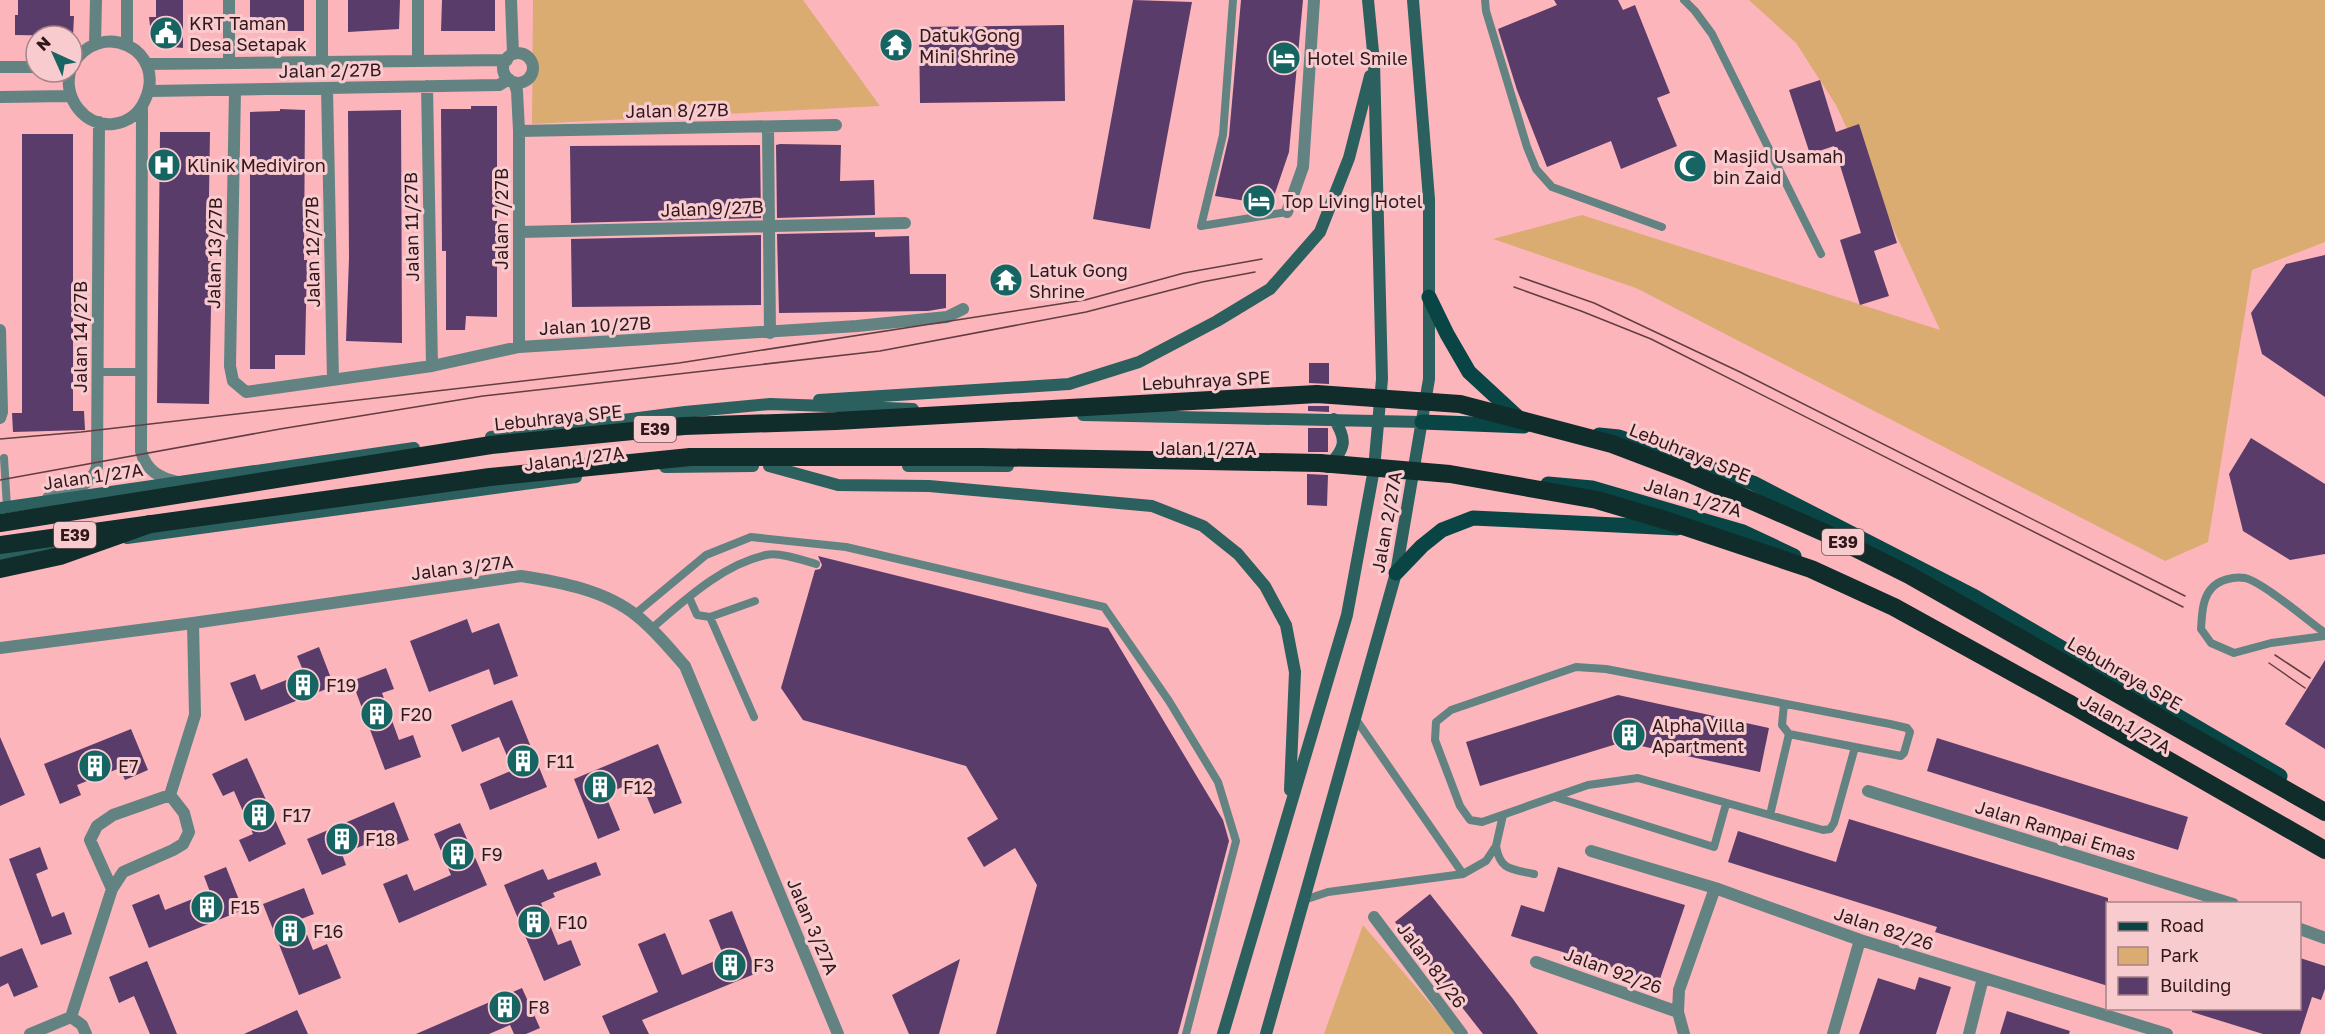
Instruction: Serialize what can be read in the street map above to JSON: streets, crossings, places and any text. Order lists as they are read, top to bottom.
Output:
{
  "streets": {
    "highway": ["Lebuhraya SPE", "E39"],
    "main road": ["Jalan 1/27A", "Jalan 2/27A"],
    "street": [
      "Jalan 2/27B",
      "Jalan 8/27B",
      "Jalan 9/27B",
      "Jalan 7/27B",
      "Jalan 11/27B",
      "Jalan 12/27B",
      "Jalan 13/27B",
      "Jalan 10/27B",
      "Jalan 14/27B",
      "Jalan 3/27A",
      "Jalan Rampai Emas",
      "Jalan 82/26",
      "Jalan 81/26",
      "Jalan 92/26"
    ]
  },
  "crossings": [
    ["Jalan 2/27B", "Jalan 7/27B"],
    ["Jalan 2/27B", "Jalan 11/27B"],
    ["Jalan 2/27B", "Jalan 12/27B"],
    ["Jalan 2/27B", "Jalan 13/27B"],
    ["Jalan 8/27B", "Jalan 7/27B"],
    ["Jalan 9/27B", "Jalan 7/27B"],
    ["Jalan 7/27B", "Jalan 10/27B"],
    ["Jalan 11/27B", "Jalan 10/27B"],
    ["Jalan 12/27B", "Jalan 10/27B"],
    ["Jalan 13/27B", "Jalan 10/27B"],
    ["Jalan 14/27B", "Jalan 1/27A"],
    ["Lebuhraya SPE", "Jalan 1/27A"],
    ["Jalan 1/27A", "Jalan 2/27A"]
  ],
  "places": {
    "public building": ["KRT Taman Desa Setapak"],
    "temple": ["Datuk Gong Mini Shrine", "Latuk Gong Shrine"],
    "hotel": ["Hotel Smile", "Top Living Hotel"],
    "hospital": ["Klinik Mediviron"],
    "mosque": ["Masjid Usamah bin Zaid"],
    "building": [
      "F19",
      "F20",
      "Alpha Villa Apartment",
      "F11",
      "E7",
      "F12",
      "F17",
      "F18",
      "F9",
      "F15",
      "F10",
      "F16",
      "F3",
      "F8"
    ]
  },
  "legend": ["Road", "Park", "Building"],
  "north": "top left"
}
